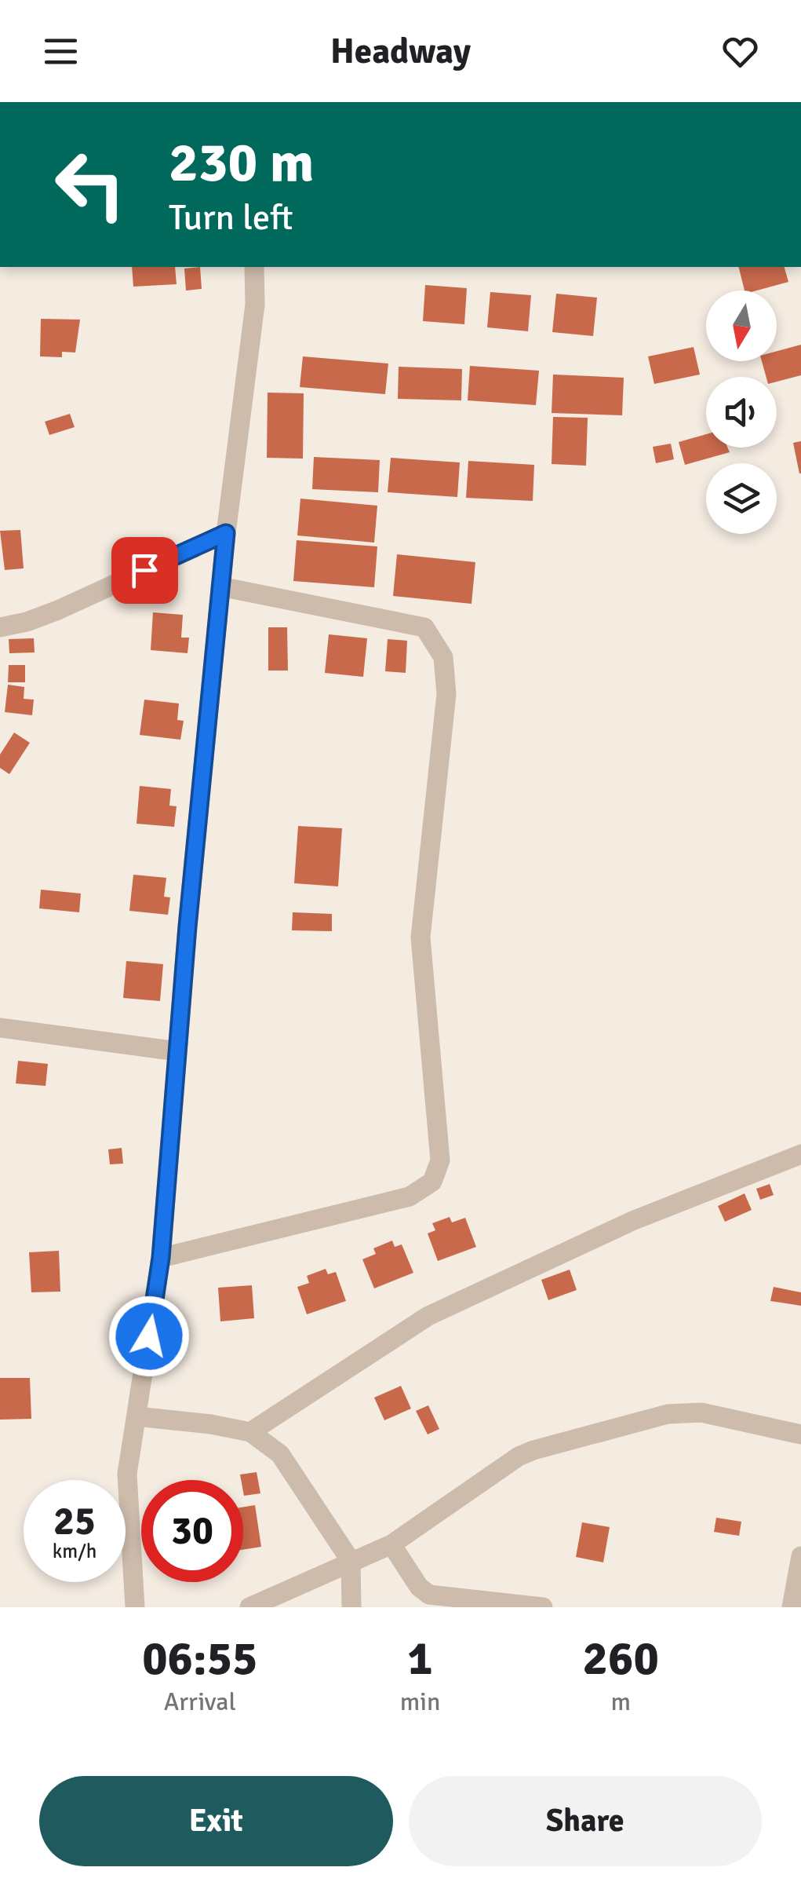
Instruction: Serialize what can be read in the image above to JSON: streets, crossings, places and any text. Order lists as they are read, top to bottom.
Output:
{
  "north": "bottom",
  "page": {
    "header": "Headway",
    "turn": ["230 m", "Turn left"],
    "speed": "25 km/h",
    "limit": "30",
    "eta": [
      "06:55",
      "Arrival",
      "1",
      "min",
      "260",
      "m"
    ],
    "buttons": ["Exit", "Share"]
  }
}
